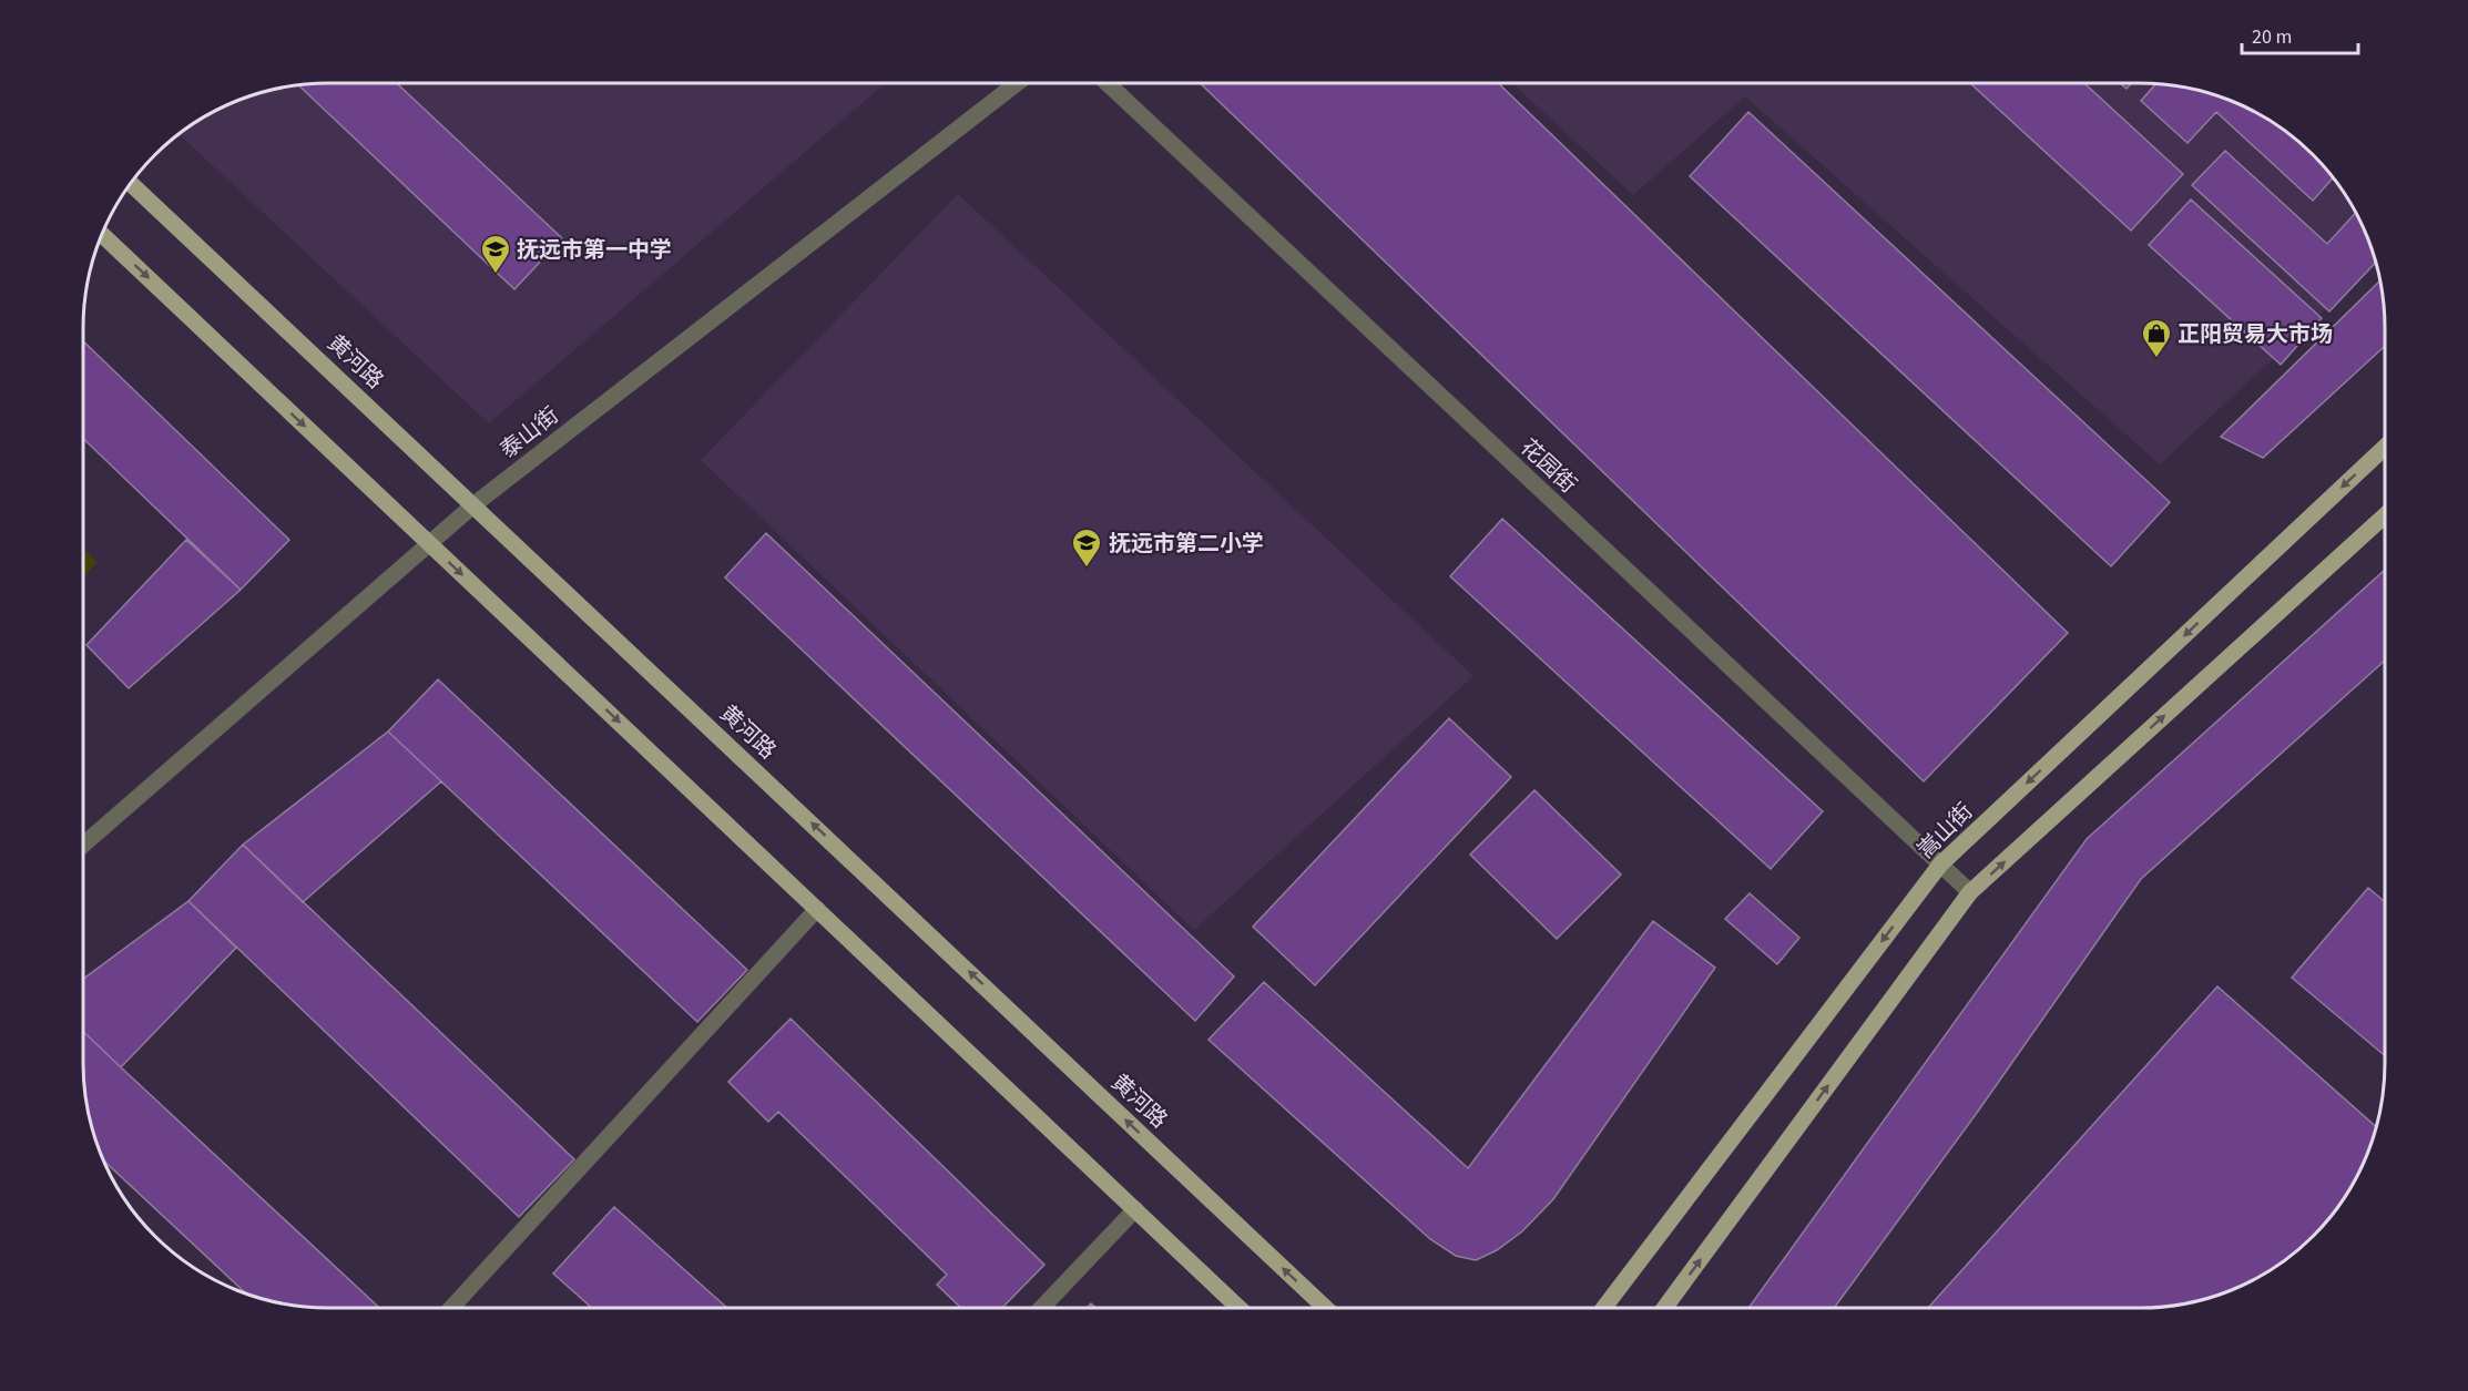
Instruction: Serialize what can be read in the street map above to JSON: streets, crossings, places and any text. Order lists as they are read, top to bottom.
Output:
{
  "streets": {
    "main road": ["黄河路", "嵩山街"],
    "street": ["泰山街", "花园街"]
  },
  "crossings": [
    ["黄河路", "泰山街"],
    ["花园街", "嵩山街"]
  ],
  "places": {
    "school or university": ["抚远市第一中学", "抚远市第二小学"],
    "shop": ["正阳贸易大市场"]
  },
  "scale_bar": "20 m"
}
